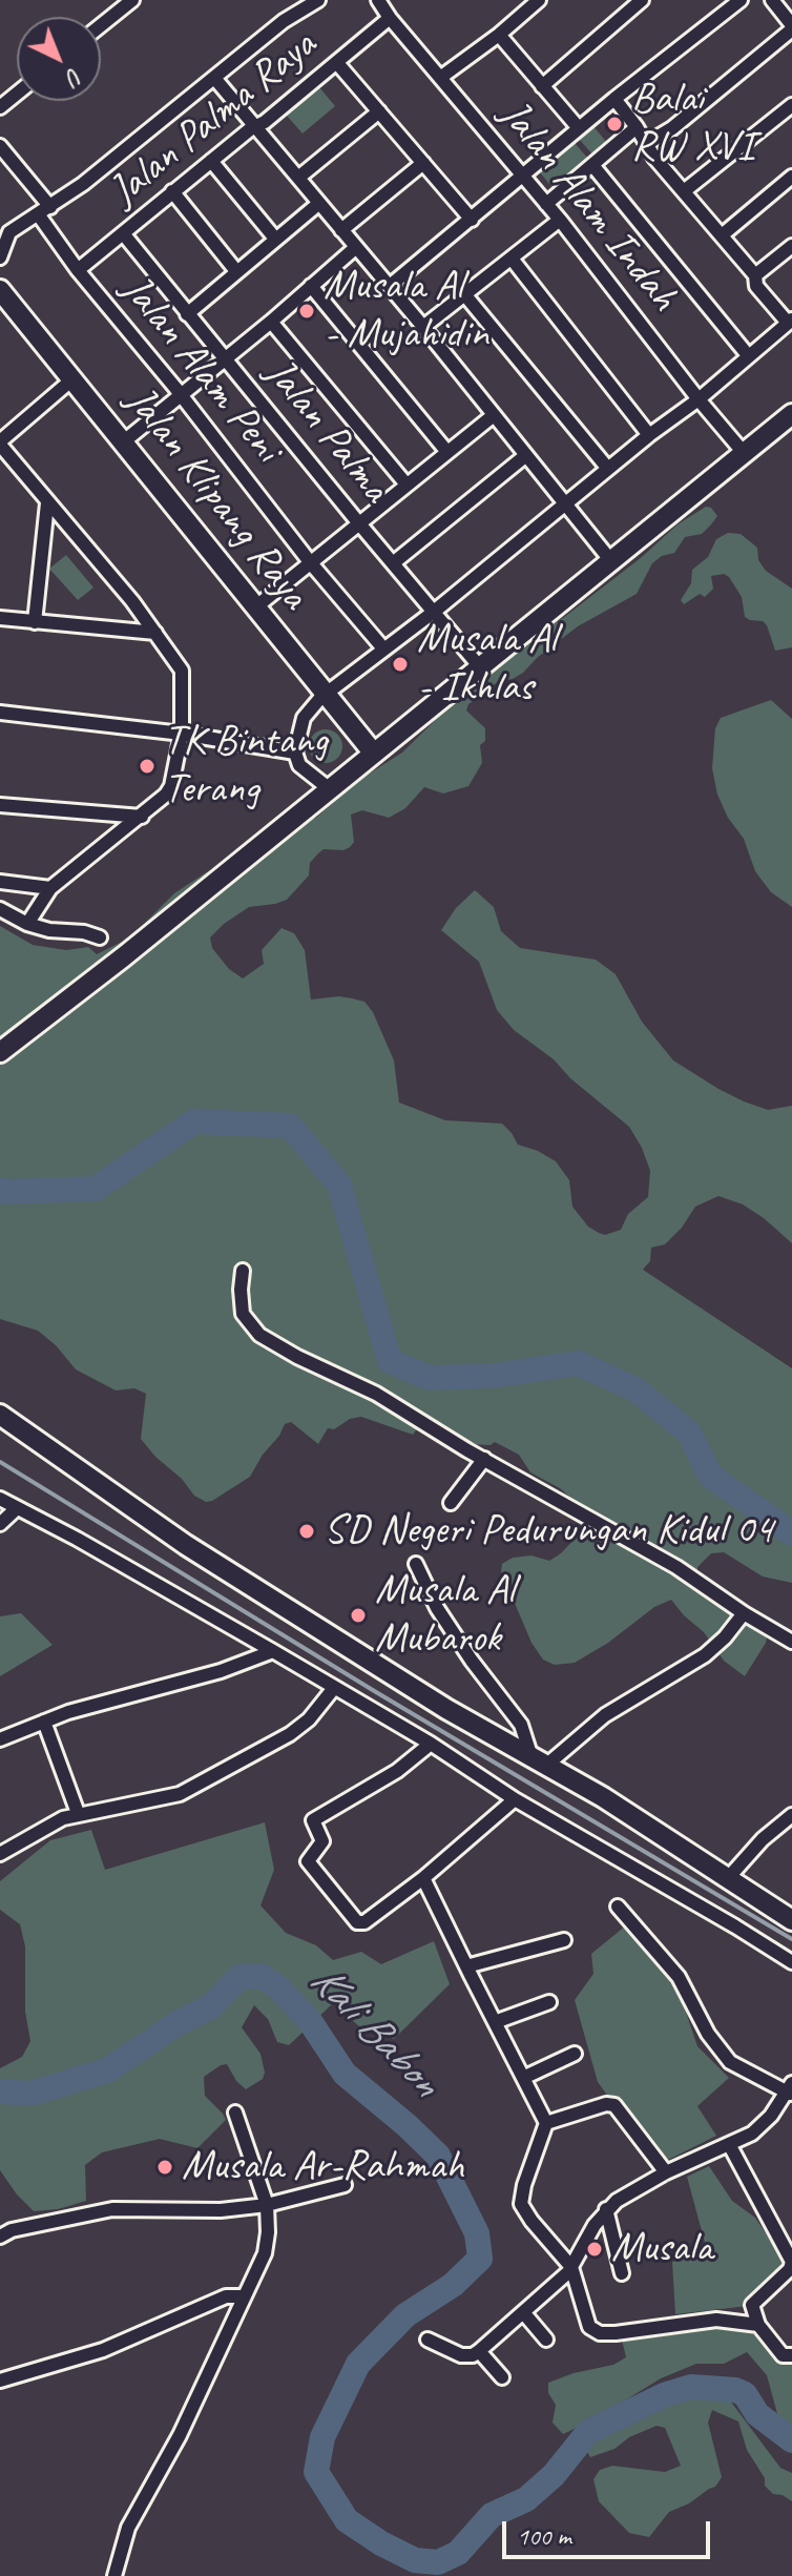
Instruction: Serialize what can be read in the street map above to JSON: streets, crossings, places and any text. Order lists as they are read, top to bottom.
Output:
{
  "streets": {
    "main road": ["Jalan Klipang Raya"],
    "street": [
      "Jalan Palma Raya",
      "Jalan Alam Indah",
      "Jalan Alam Peni",
      "Jalan Palma"
    ]
  },
  "crossings": [
    ["Jalan Palma Raya", "Jalan Alam Indah"],
    ["Jalan Palma Raya", "Jalan Alam Peni"],
    ["Jalan Palma Raya", "Jalan Palma"]
  ],
  "water": ["Kali Babon"],
  "places": [
    "Balai RW XVI",
    "Musala Al - Mujahidin",
    "Musala Al - Ikhlas",
    "TK Bintang Terang",
    "SD Negeri Pedurungan Kidul 04",
    "Musala Al Mubarok",
    "Musala Ar-Rahmah",
    "Musala"
  ],
  "scale_bar": "100 m",
  "north": "bottom right"
}
